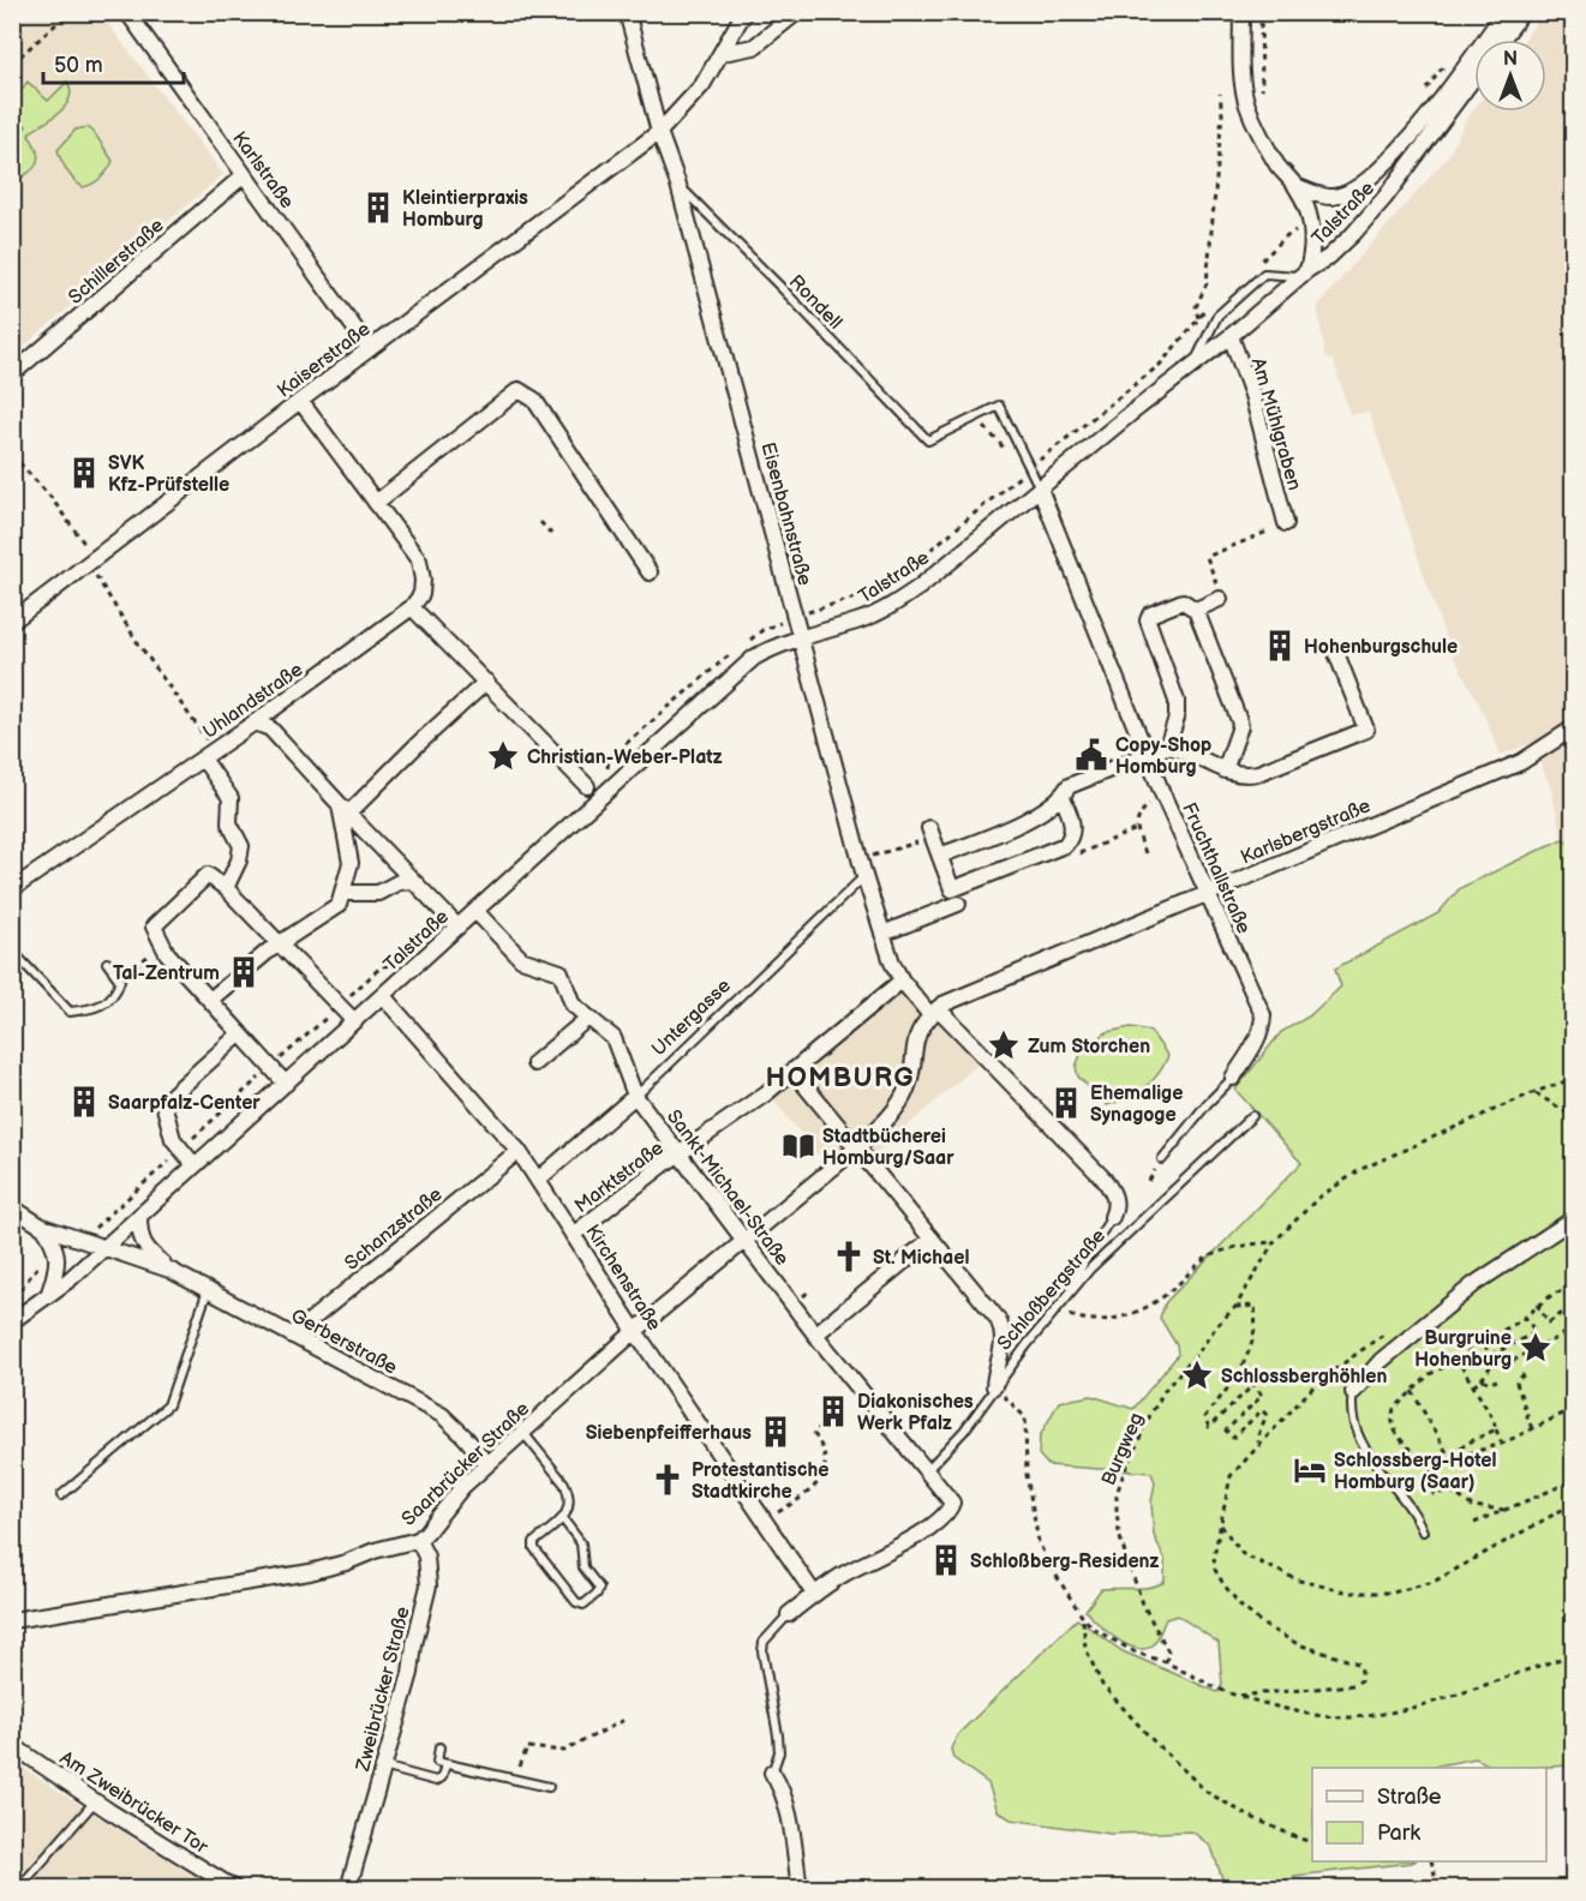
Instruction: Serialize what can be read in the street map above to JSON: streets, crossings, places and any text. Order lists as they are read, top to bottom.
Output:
{
  "streets": {
    "street": [
      "Karlstraße",
      "Talstraße",
      "Schillerstraße",
      "Kaiserstraße",
      "Am Mühlgraben",
      "Eisenbahnstraße",
      "Uhlandstraße",
      "Karlsbergstraße",
      "Fruchthallstraße",
      "Untergasse",
      "Marktstraße",
      "Sankt-Michael-Straße",
      "Schanzstraße",
      "Kirchenstraße",
      "Gerberstraße",
      "Saarbrücker Straße",
      "Zweibrücker Straße",
      "Am Zweibrücker Tor"
    ],
    "lane": ["Rondell", "Schloßbergstraße"],
    "path": ["Burgweg"]
  },
  "crossings": [
    ["Karlstraße", "Schillerstraße"],
    ["Karlstraße", "Kaiserstraße"],
    ["Talstraße", "Rondell"],
    ["Talstraße", "Am Mühlgraben"],
    ["Talstraße", "Eisenbahnstraße"],
    ["Talstraße", "Fruchthallstraße"],
    ["Talstraße", "Sankt-Michael-Straße"],
    ["Talstraße", "Kirchenstraße"],
    ["Talstraße", "Gerberstraße"],
    ["Rondell", "Eisenbahnstraße"],
    ["Rondell", "Fruchthallstraße"],
    ["Kaiserstraße", "Eisenbahnstraße"],
    ["Eisenbahnstraße", "Karlsbergstraße"],
    ["Eisenbahnstraße", "Untergasse"],
    ["Eisenbahnstraße", "Marktstraße"],
    ["Eisenbahnstraße", "Saarbrücker Straße"],
    ["Karlsbergstraße", "Fruchthallstraße"],
    ["Karlsbergstraße", "Saarbrücker Straße"],
    ["Untergasse", "Sankt-Michael-Straße"],
    ["Untergasse", "Kirchenstraße"],
    ["Marktstraße", "Sankt-Michael-Straße"],
    ["Marktstraße", "Kirchenstraße"],
    ["Sankt-Michael-Straße", "Kirchenstraße"],
    ["Sankt-Michael-Straße", "Schloßbergstraße"],
    ["Sankt-Michael-Straße", "Saarbrücker Straße"],
    ["Schanzstraße", "Kirchenstraße"],
    ["Schanzstraße", "Gerberstraße"],
    ["Kirchenstraße", "Saarbrücker Straße"],
    ["Gerberstraße", "Saarbrücker Straße"],
    ["Saarbrücker Straße", "Zweibrücker Straße"]
  ],
  "districts": ["HOMBURG"],
  "places": {
    "building": [
      "Kleintierpraxis Homburg",
      "SVK Kfz-Prüfstelle",
      "Hohenburgschule",
      "Tal-Zentrum",
      "Saarpfalz-Center",
      "Ehemalige Synagoge",
      "Diakonisches Werk Pfalz",
      "Siebenpfeifferhaus",
      "Schloßberg-Residenz"
    ],
    "public building": ["Copy-Shop Homburg"],
    "place": [
      "Christian-Weber-Platz",
      "Zum Storchen",
      "Burgruine Hohenburg",
      "Schlossberghöhlen"
    ],
    "library": ["Stadtbücherei Homburg/Saar"],
    "church": ["St. Michael", "Protestantische Stadtkirche"],
    "hotel": ["Schlossberg-Hotel Homburg (Saar)"]
  },
  "legend": ["Straße", "Park"],
  "scale_bar": "50 m",
  "north": "top"
}
